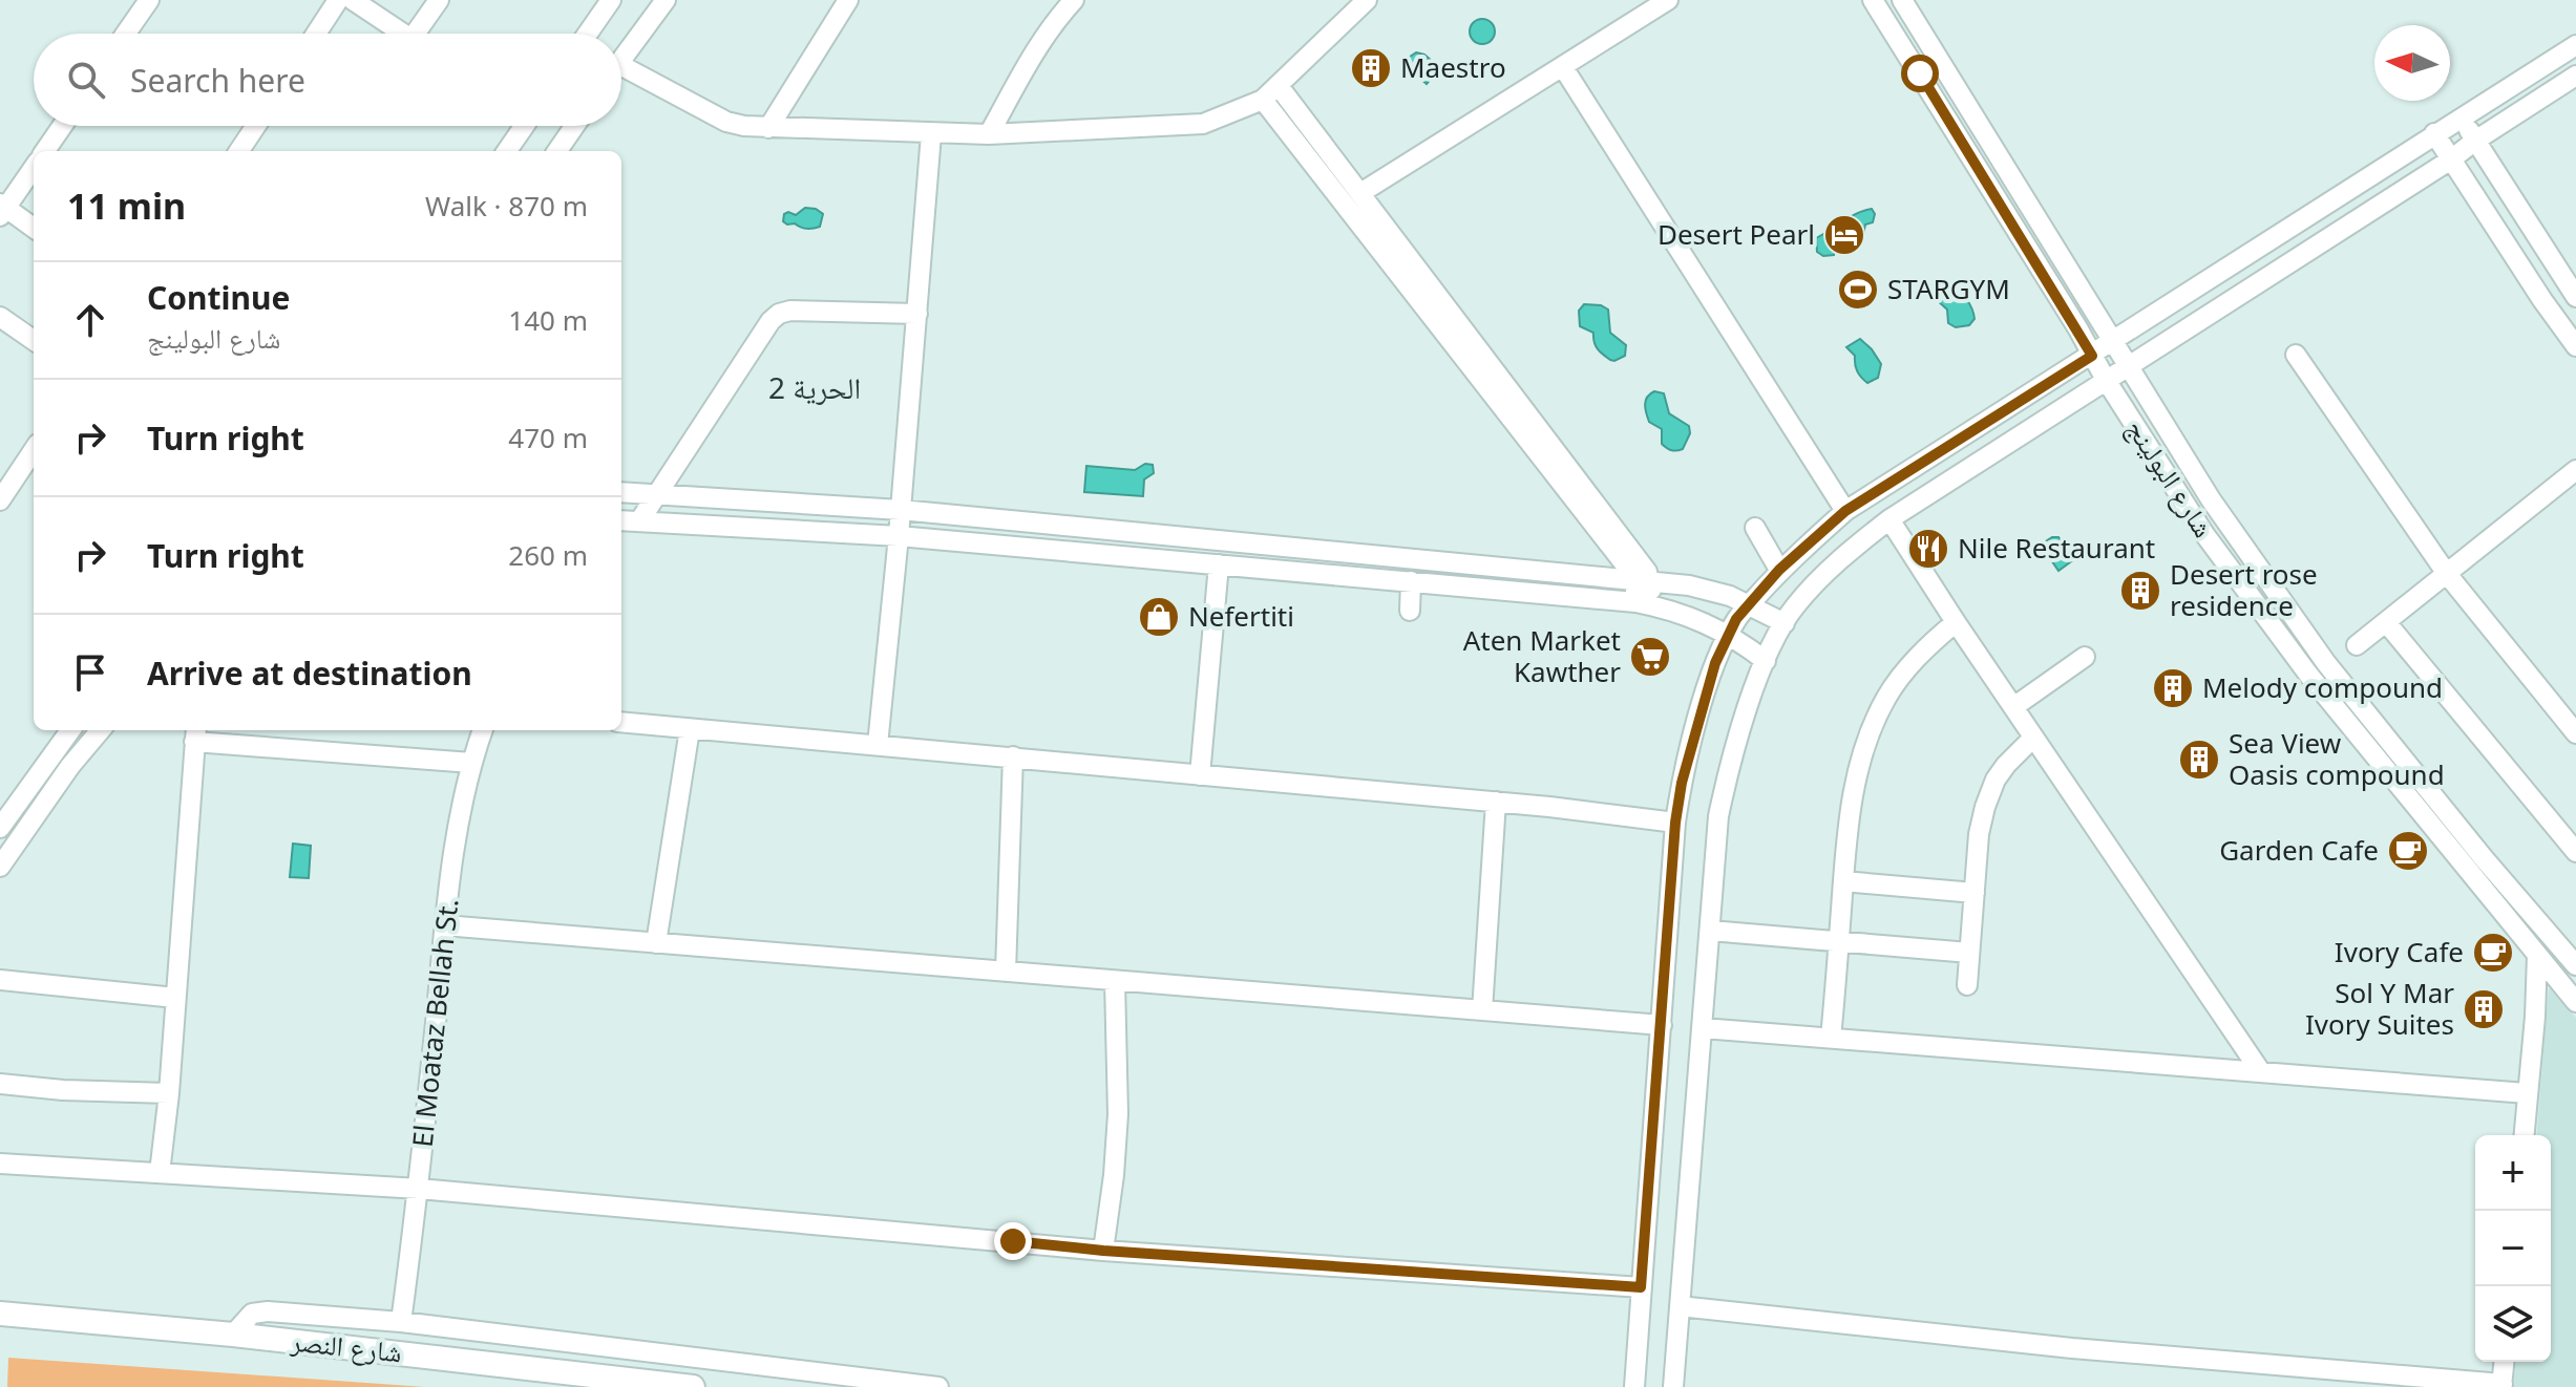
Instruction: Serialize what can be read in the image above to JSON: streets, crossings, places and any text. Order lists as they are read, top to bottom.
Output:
{
  "streets": {
    "main road": ["شارع النصر"],
    "street": ["شارع البولينج", "El Moataz Bellah St."]
  },
  "districts": ["الحرية 2"],
  "places": {
    "building": [
      "Maestro",
      "Desert rose residence",
      "Melody compound",
      "Sea View Oasis compound",
      "Sol Y Mar Ivory Suites"
    ],
    "hotel": ["Desert Pearl"],
    "sports": ["STARGYM"],
    "restaurant": ["Nile Restaurant"],
    "shop": ["Nefertiti"],
    "supermarket": ["Aten Market Kawther"],
    "cafe": ["Garden Cafe", "Ivory Cafe"]
  },
  "north": "left",
  "page": {
    "search": "Search here",
    "heading": ["11 min", "Walk · 870 m"],
    "list": [
      ["Continue", "شارع البولينج", "140 m"],
      ["Turn right", "470 m"],
      ["Turn right", "260 m"],
      "Arrive at destination"
    ],
    "map_buttons": ["+", "−"]
  }
}
